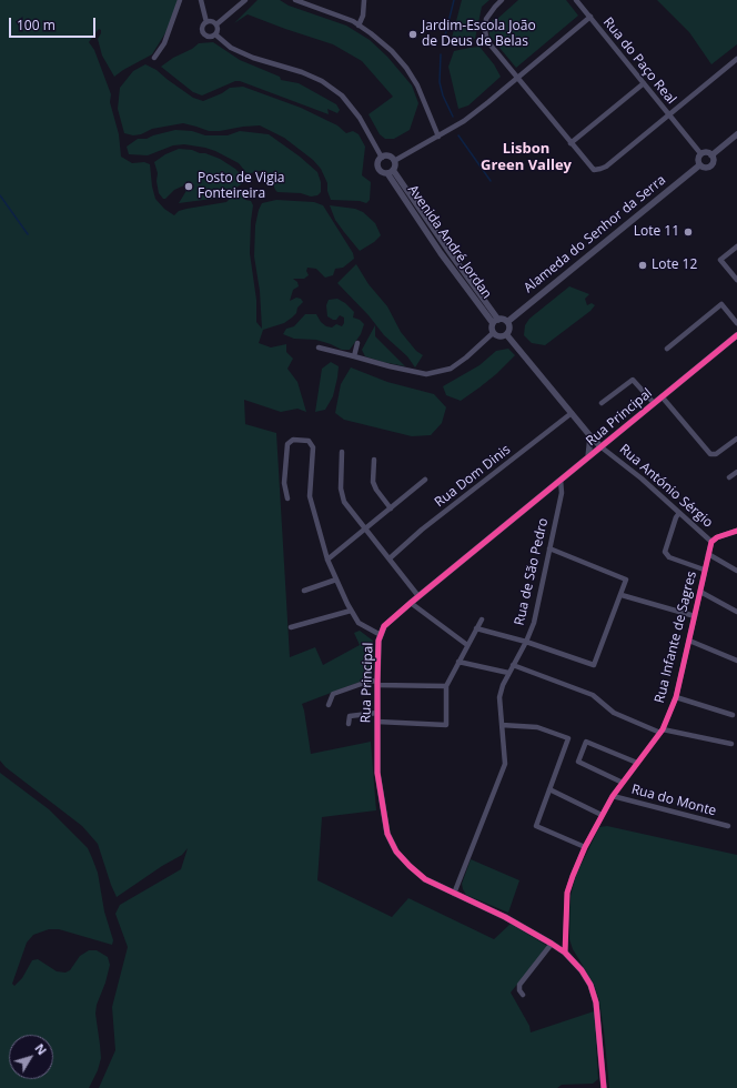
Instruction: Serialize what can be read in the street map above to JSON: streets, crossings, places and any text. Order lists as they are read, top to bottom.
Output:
{
  "streets": {
    "street": [
      "Rua do Paço Real",
      "Alameda do Senhor da Serra",
      "Avenida André Jordan",
      "Rua Principal",
      "Rua Dom Dinis",
      "Rua António Sérgio",
      "Rua de São Pedro",
      "Rua Infante de Sagres",
      "Rua do Monte"
    ]
  },
  "crossings": [
    ["Rua do Paço Real", "Alameda do Senhor da Serra"],
    ["Alameda do Senhor da Serra", "Avenida André Jordan"],
    ["Alameda do Senhor da Serra", "Rua António Sérgio"],
    ["Avenida André Jordan", "Rua António Sérgio"],
    ["Rua Principal", "Rua António Sérgio"],
    ["Rua Principal", "Rua de São Pedro"],
    ["Rua Principal", "Rua Infante de Sagres"],
    ["Rua Dom Dinis", "Rua António Sérgio"],
    ["Rua António Sérgio", "Rua Infante de Sagres"],
    ["Rua Infante de Sagres", "Rua do Monte"]
  ],
  "districts": ["Lisbon Green Valley"],
  "places": [
    "Jardim-Escola João de Deus de Belas",
    "Posto de Vigia Fonteireira",
    "Lote 11",
    "Lote 12"
  ],
  "scale_bar": "100 m",
  "north": "top right"
}
